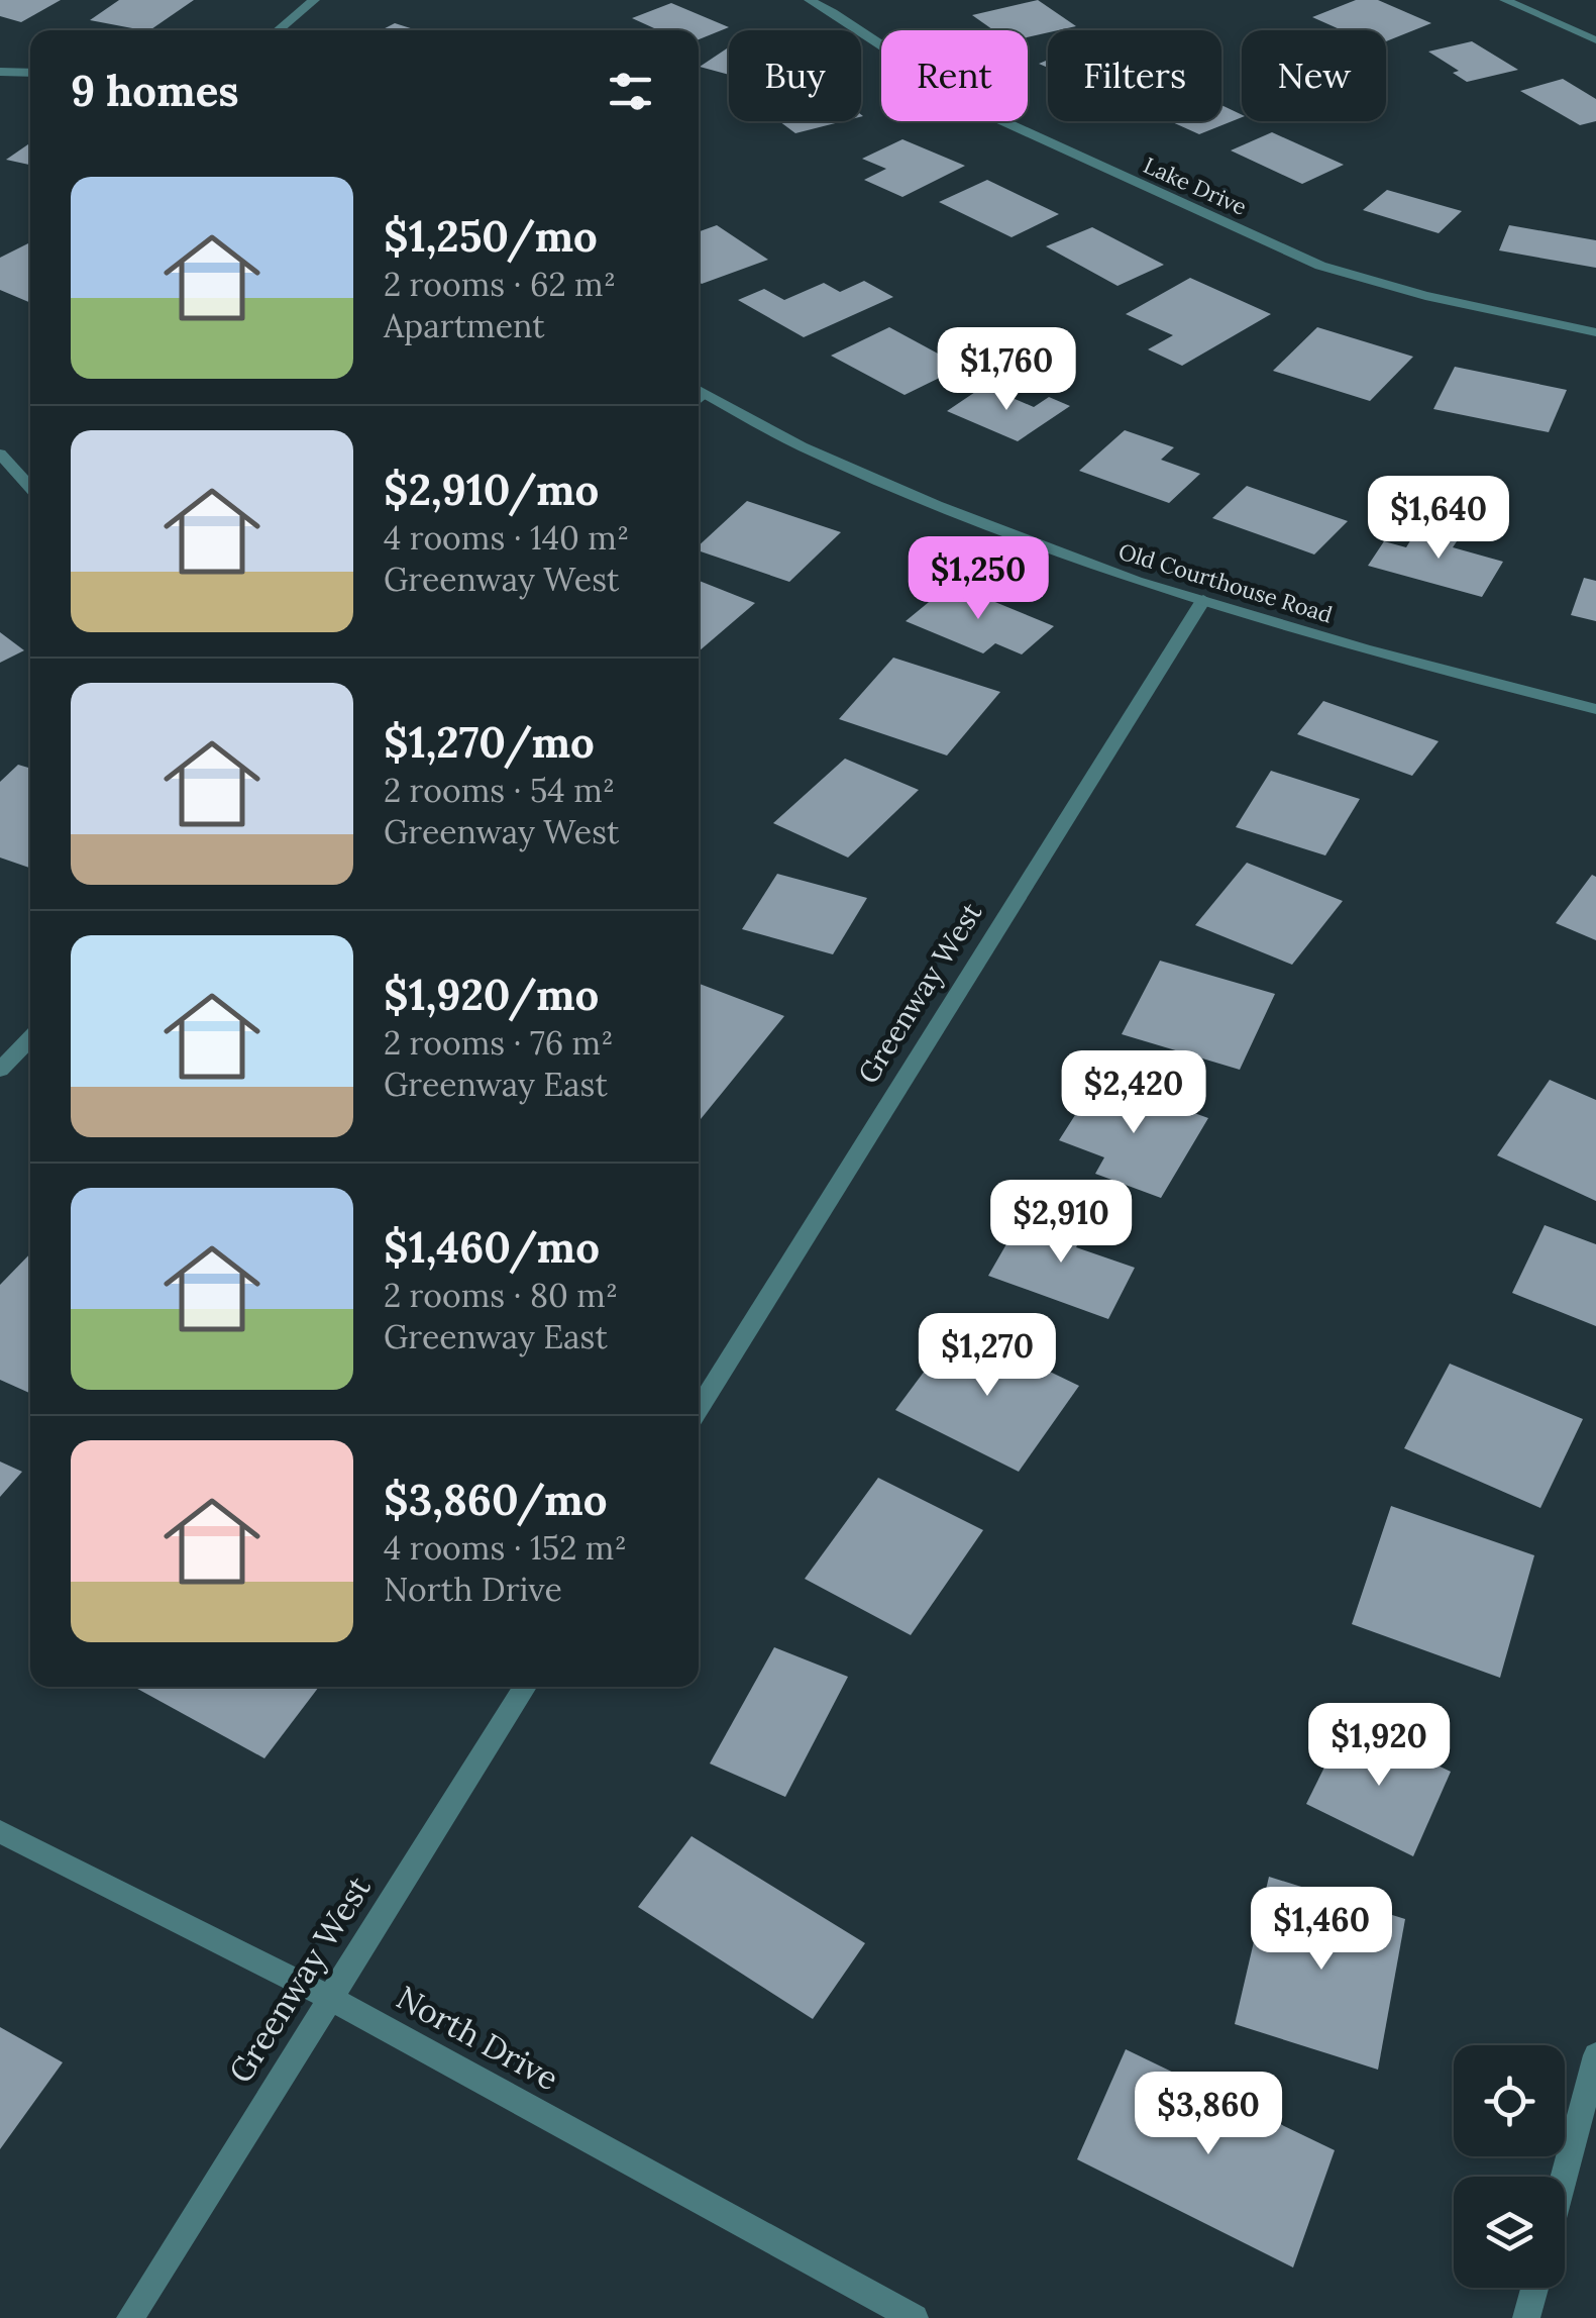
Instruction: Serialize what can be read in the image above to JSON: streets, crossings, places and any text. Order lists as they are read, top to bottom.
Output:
{
  "streets": {
    "street": [
      "Lake Drive",
      "Old Courthouse Road",
      "Greenway West",
      "North Drive"
    ]
  },
  "crossings": [
    ["Old Courthouse Road", "Greenway West"],
    ["Greenway West", "North Drive"]
  ],
  "page": {
    "chip": [
      "Buy",
      "Rent",
      "Filters",
      "New"
    ],
    "heading": "9 homes",
    "list": [
      {
        "name": "$1,250/mo",
        "note": "2 rooms · 62 m² · Apartment"
      },
      {
        "name": "$2,910/mo",
        "note": "4 rooms · 140 m² · Greenway West"
      },
      {
        "name": "$1,270/mo",
        "note": "2 rooms · 54 m² · Greenway West"
      },
      {
        "name": "$1,920/mo",
        "note": "2 rooms · 76 m² · Greenway East"
      },
      {
        "name": "$1,460/mo",
        "note": "2 rooms · 80 m² · Greenway East"
      },
      {
        "name": "$3,860/mo",
        "note": "4 rooms · 152 m² · North Drive"
      }
    ],
    "price": [
      "$1,760",
      "$1,640",
      "$1,250",
      "$2,420",
      "$2,910",
      "$1,270",
      "$1,920",
      "$1,460",
      "$3,860"
    ]
  }
}
